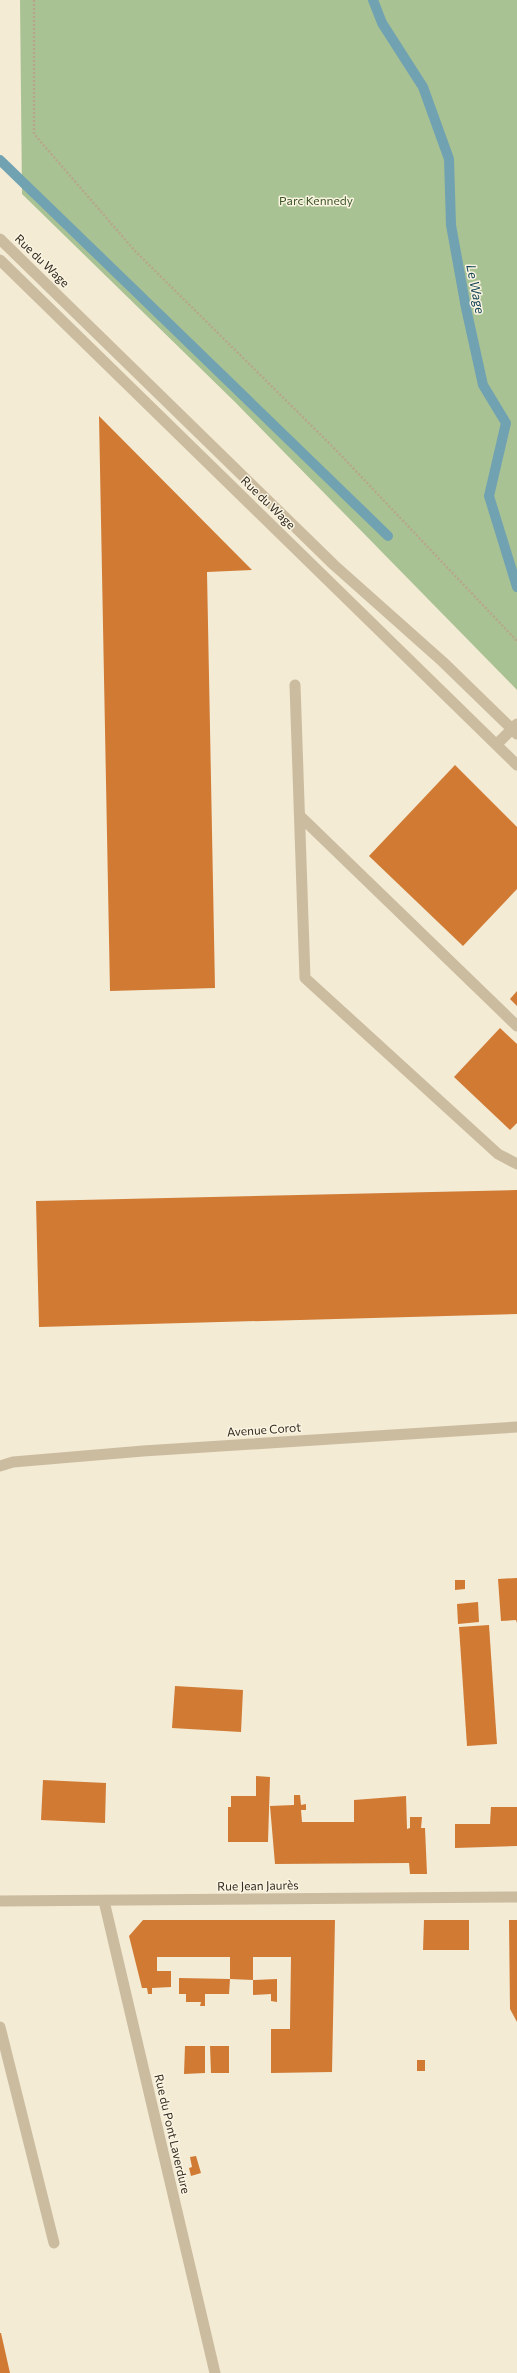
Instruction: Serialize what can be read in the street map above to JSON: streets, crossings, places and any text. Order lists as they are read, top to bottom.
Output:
{
  "streets": {
    "street": [
      "Rue du Wage",
      "Avenue Corot",
      "Rue Jean Jaurès",
      "Rue du Pont Laverdure"
    ]
  },
  "crossings": [
    ["Rue Jean Jaurès", "Rue du Pont Laverdure"]
  ],
  "water": ["Le Wage"],
  "parks": ["Parc Kennedy"]
}
